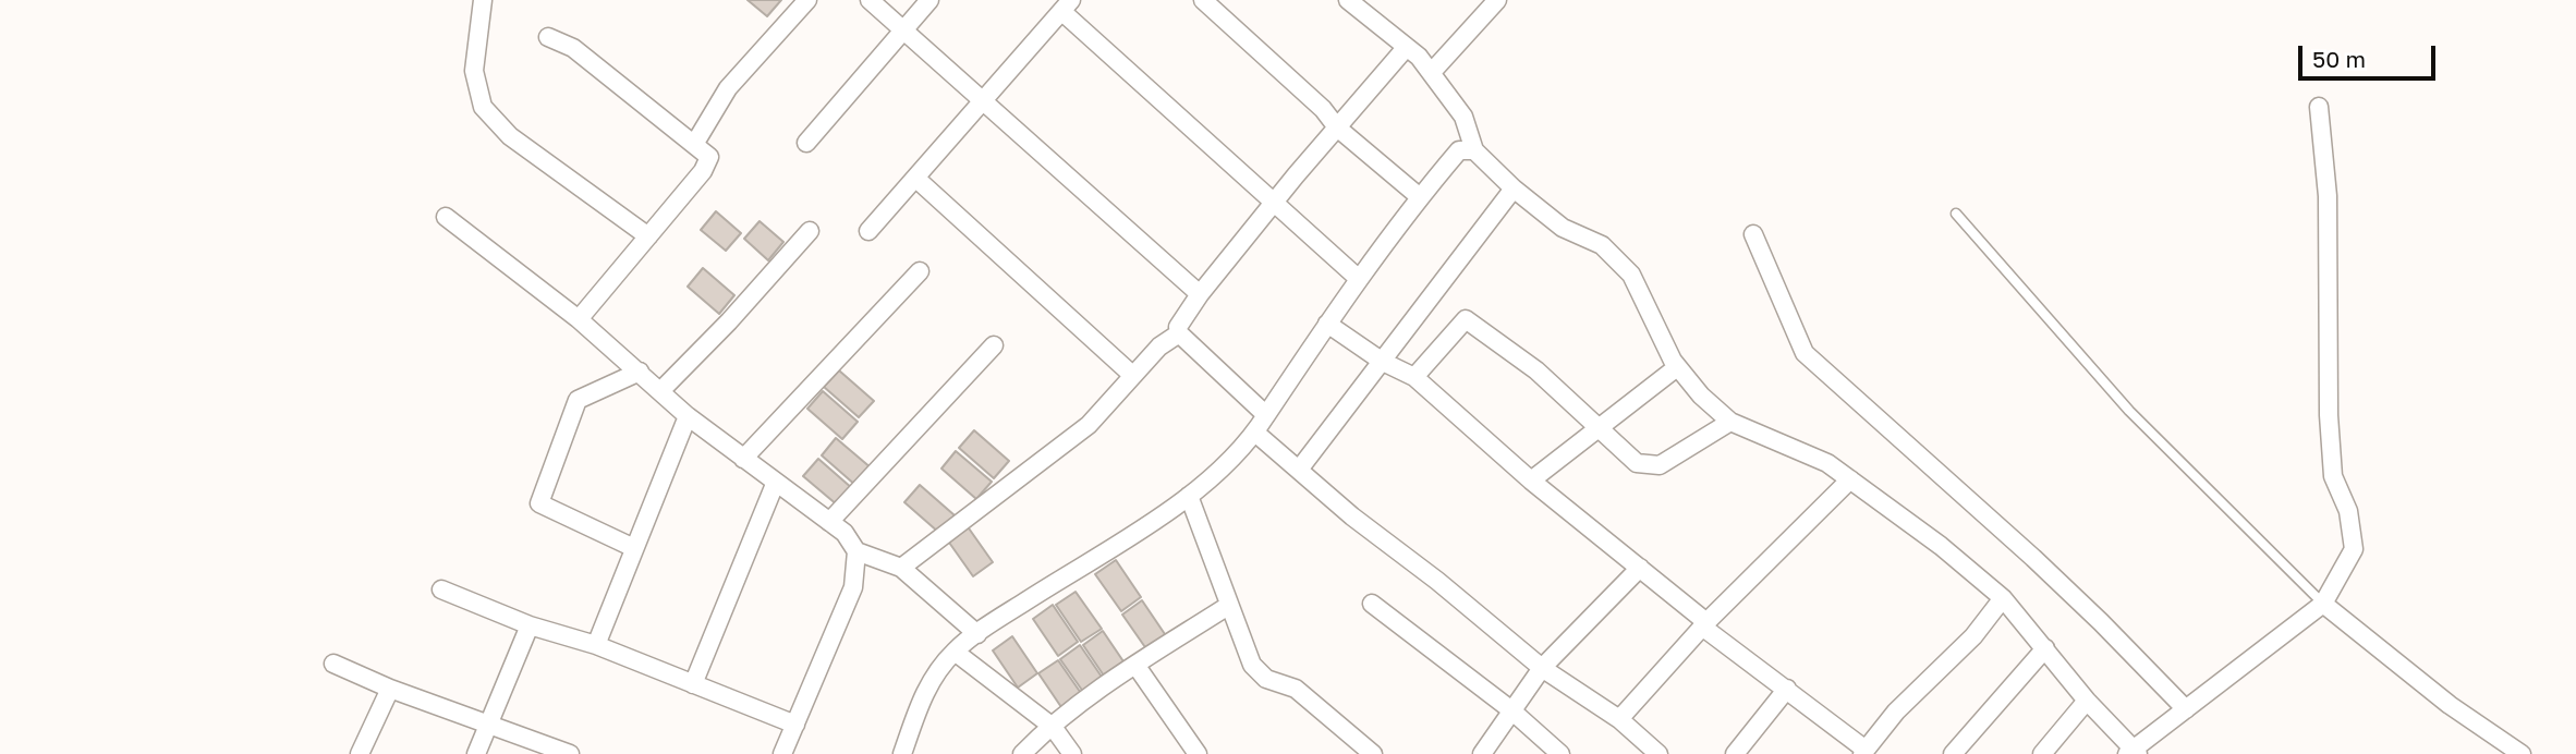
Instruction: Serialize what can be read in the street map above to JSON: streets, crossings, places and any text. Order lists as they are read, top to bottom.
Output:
{
  "scale_bar": "50 m"
}
